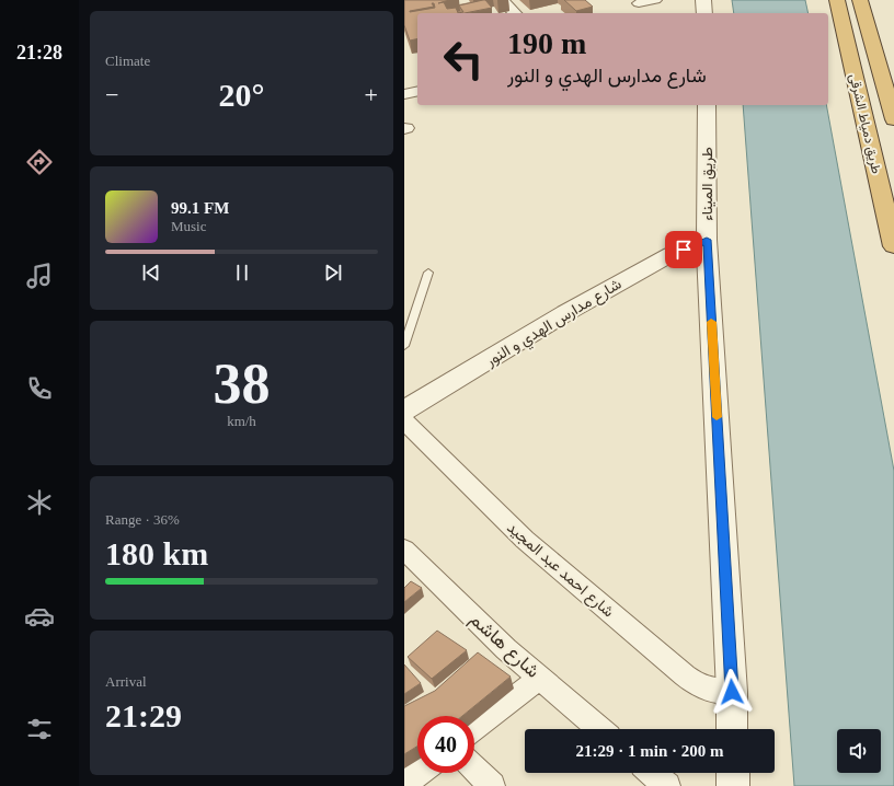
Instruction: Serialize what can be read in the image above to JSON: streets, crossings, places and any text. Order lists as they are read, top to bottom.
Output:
{
  "streets": {
    "highway": ["طريق دمياط الشرقى"],
    "street": [
      "طريق الميناء",
      "شارع مدارس الهدي و النور",
      "شارع احمد عبد المجيد",
      "شارع هاشم"
    ]
  },
  "crossings": [
    ["طريق الميناء", "شارع مدارس الهدي و النور"],
    ["طريق الميناء", "شارع احمد عبد المجيد"]
  ],
  "page": {
    "tabs": "21:28",
    "tile": [
      "Climate",
      ["38", "km/h"],
      ["Range · 36%", "180 km"],
      ["Arrival", "21:29"]
    ],
    "turn": ["190 m", "شارع مدارس الهدي و النور"],
    "heat": ["−", "20°", "+"],
    "song": ["99.1 FM", "Music"],
    "limit": "40",
    "trip": "21:29 · 1 min · 200 m"
  }
}
